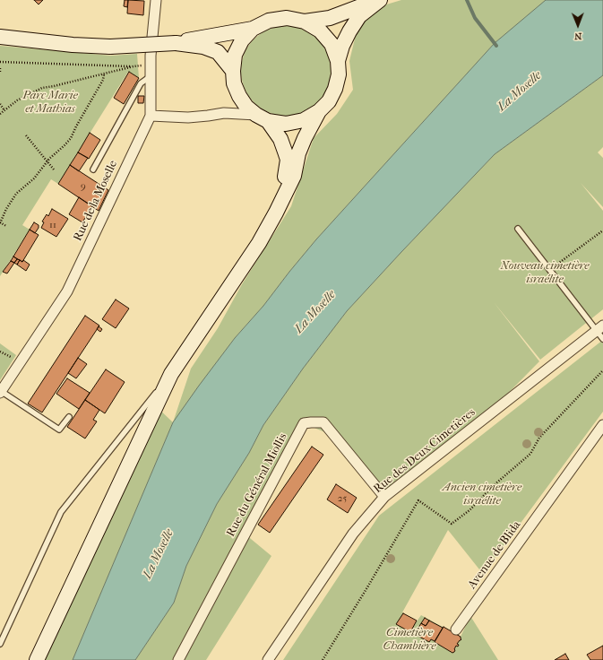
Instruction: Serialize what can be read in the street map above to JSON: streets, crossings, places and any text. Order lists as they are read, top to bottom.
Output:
{
  "streets": {
    "street": [
      "Rue de la Moselle",
      "Rue des Deux Cimetières",
      "Rue du Général Miollis",
      "Avenue de Blida"
    ]
  },
  "crossings": [
    ["Rue des Deux Cimetières", "Rue du Général Miollis"]
  ],
  "water": ["La Moselle"],
  "parks": [
    "Parc Marie et Mathias",
    "Nouveau cimetière israélite",
    "Ancien cimetière israélite",
    "Cimetière Chambière"
  ],
  "house_numbers": ["9", "11", "25"],
  "north": "bottom"
}
